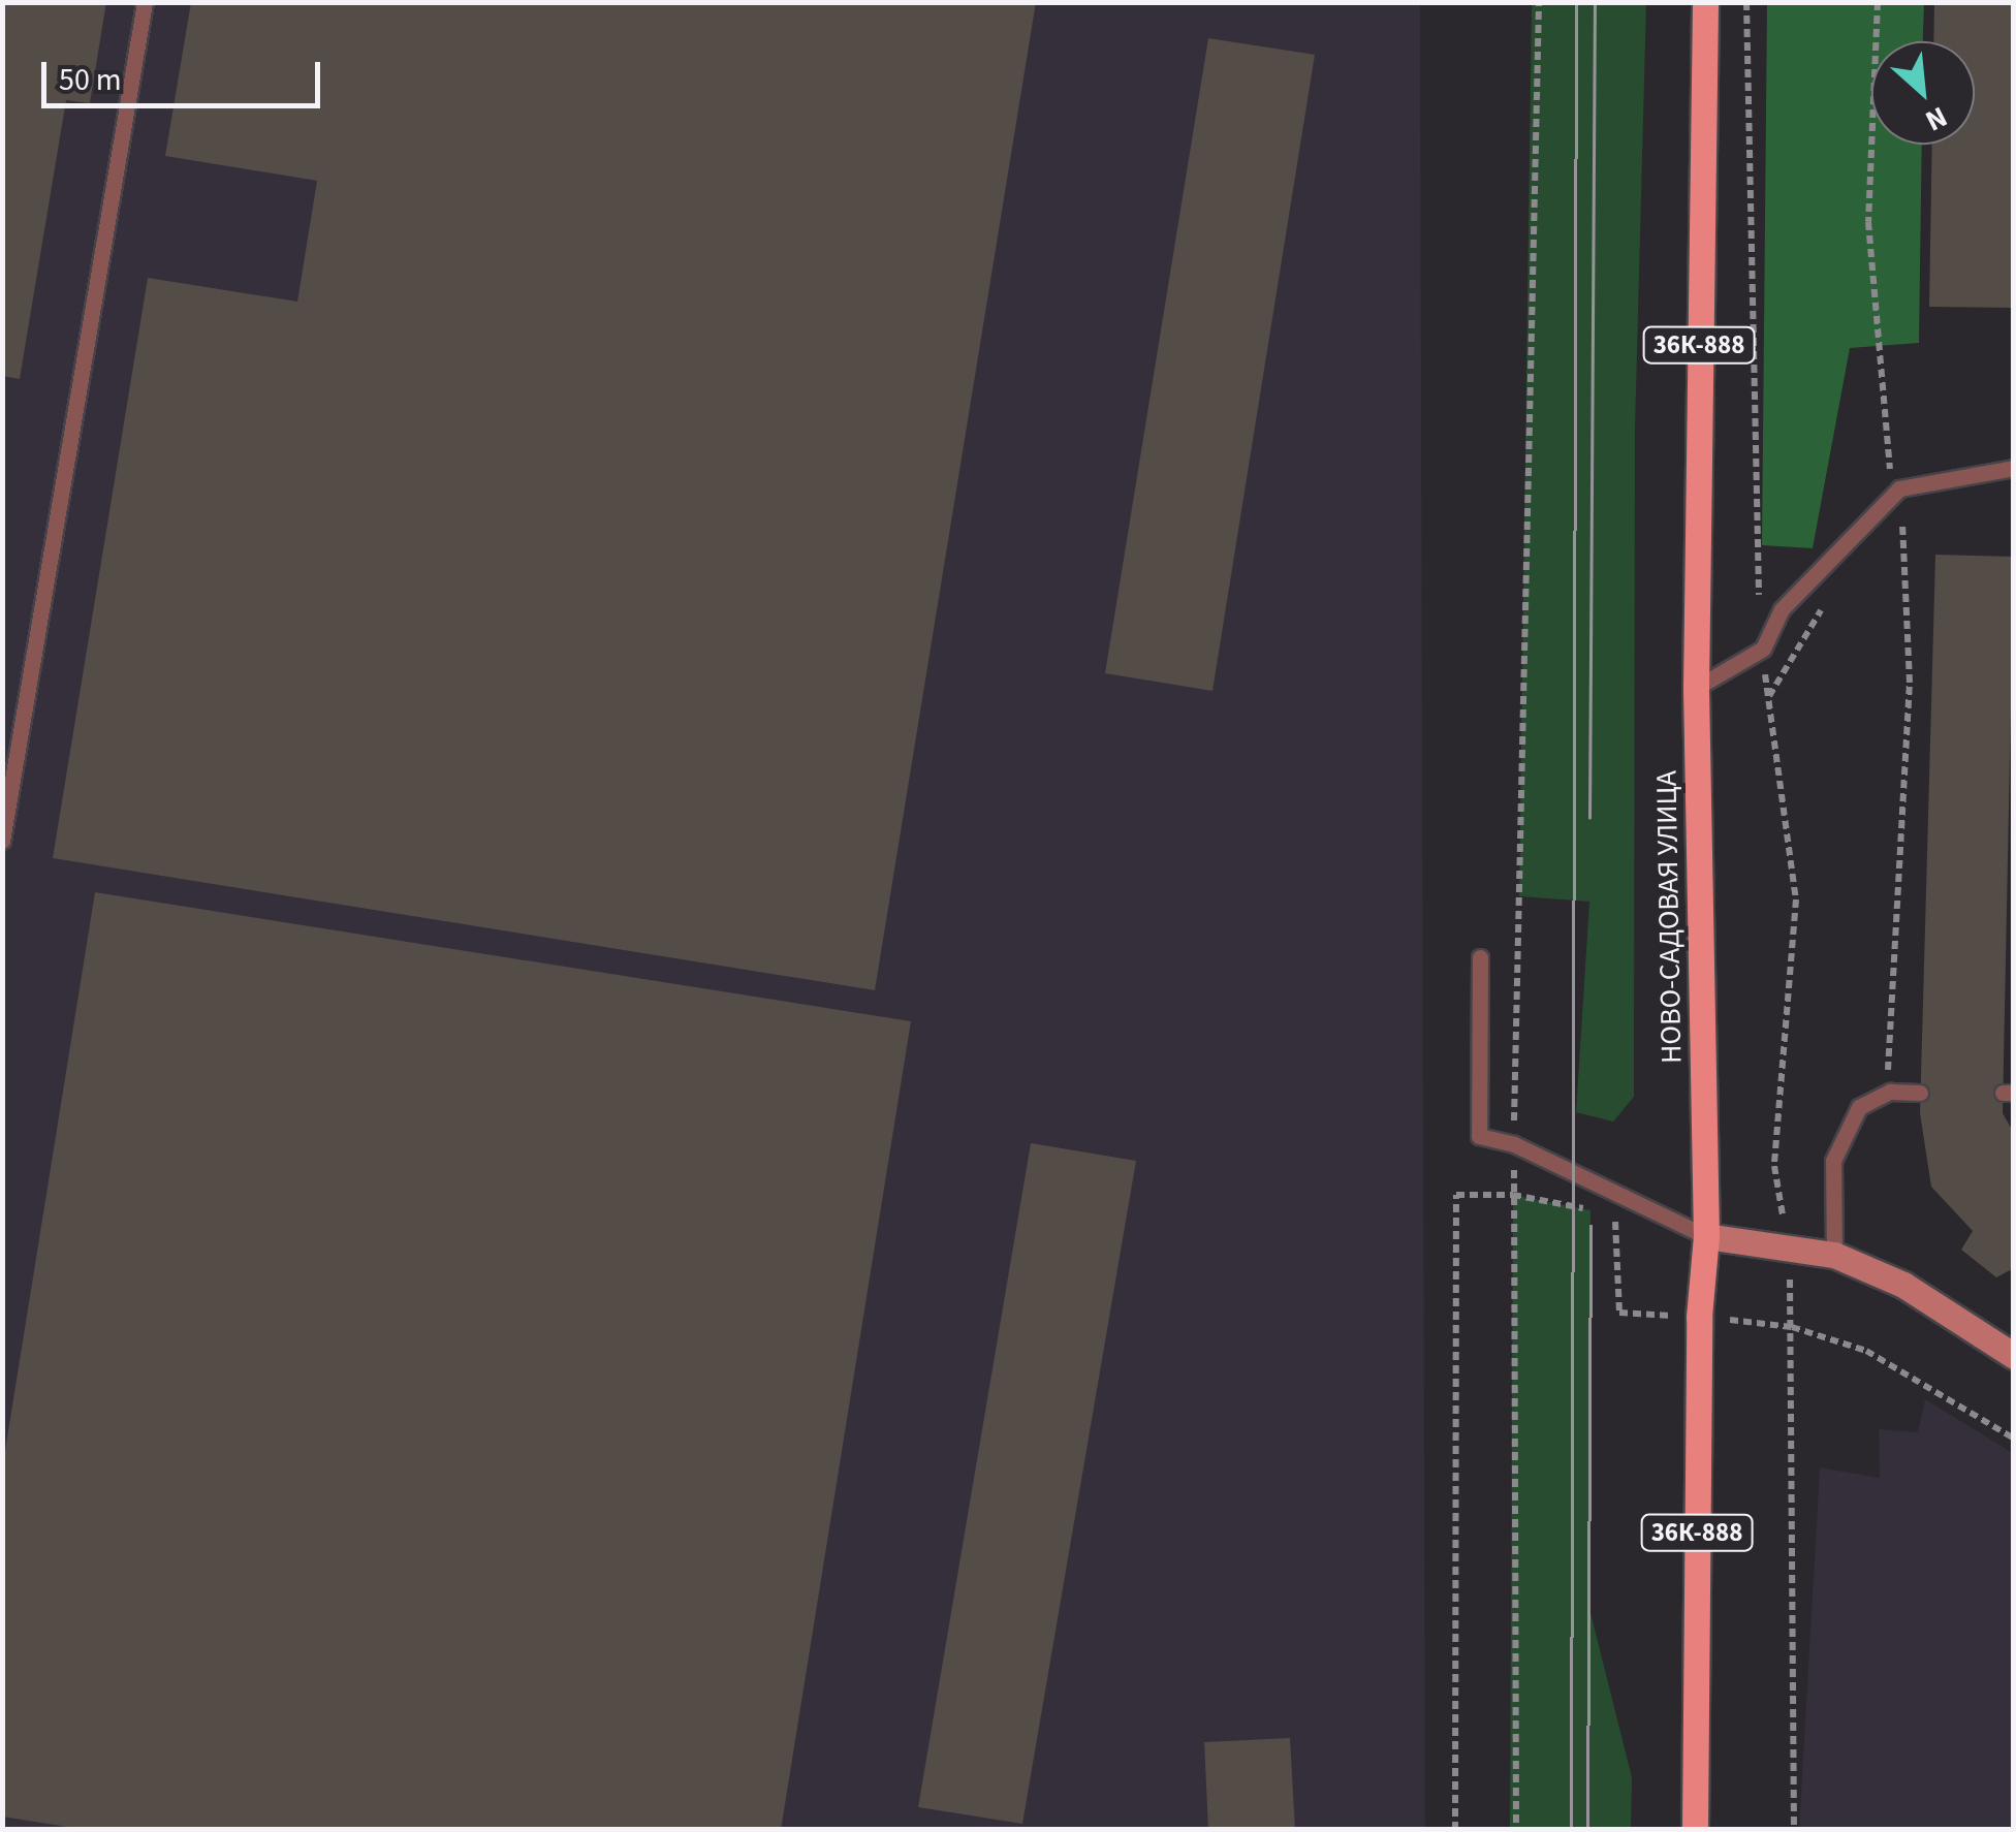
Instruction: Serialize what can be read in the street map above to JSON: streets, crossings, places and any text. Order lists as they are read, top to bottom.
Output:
{
  "streets": {
    "main road": ["36К-888", "НОВО-САДОВАЯ УЛИЦА"]
  },
  "scale_bar": "50 m",
  "north": "bottom right"
}
